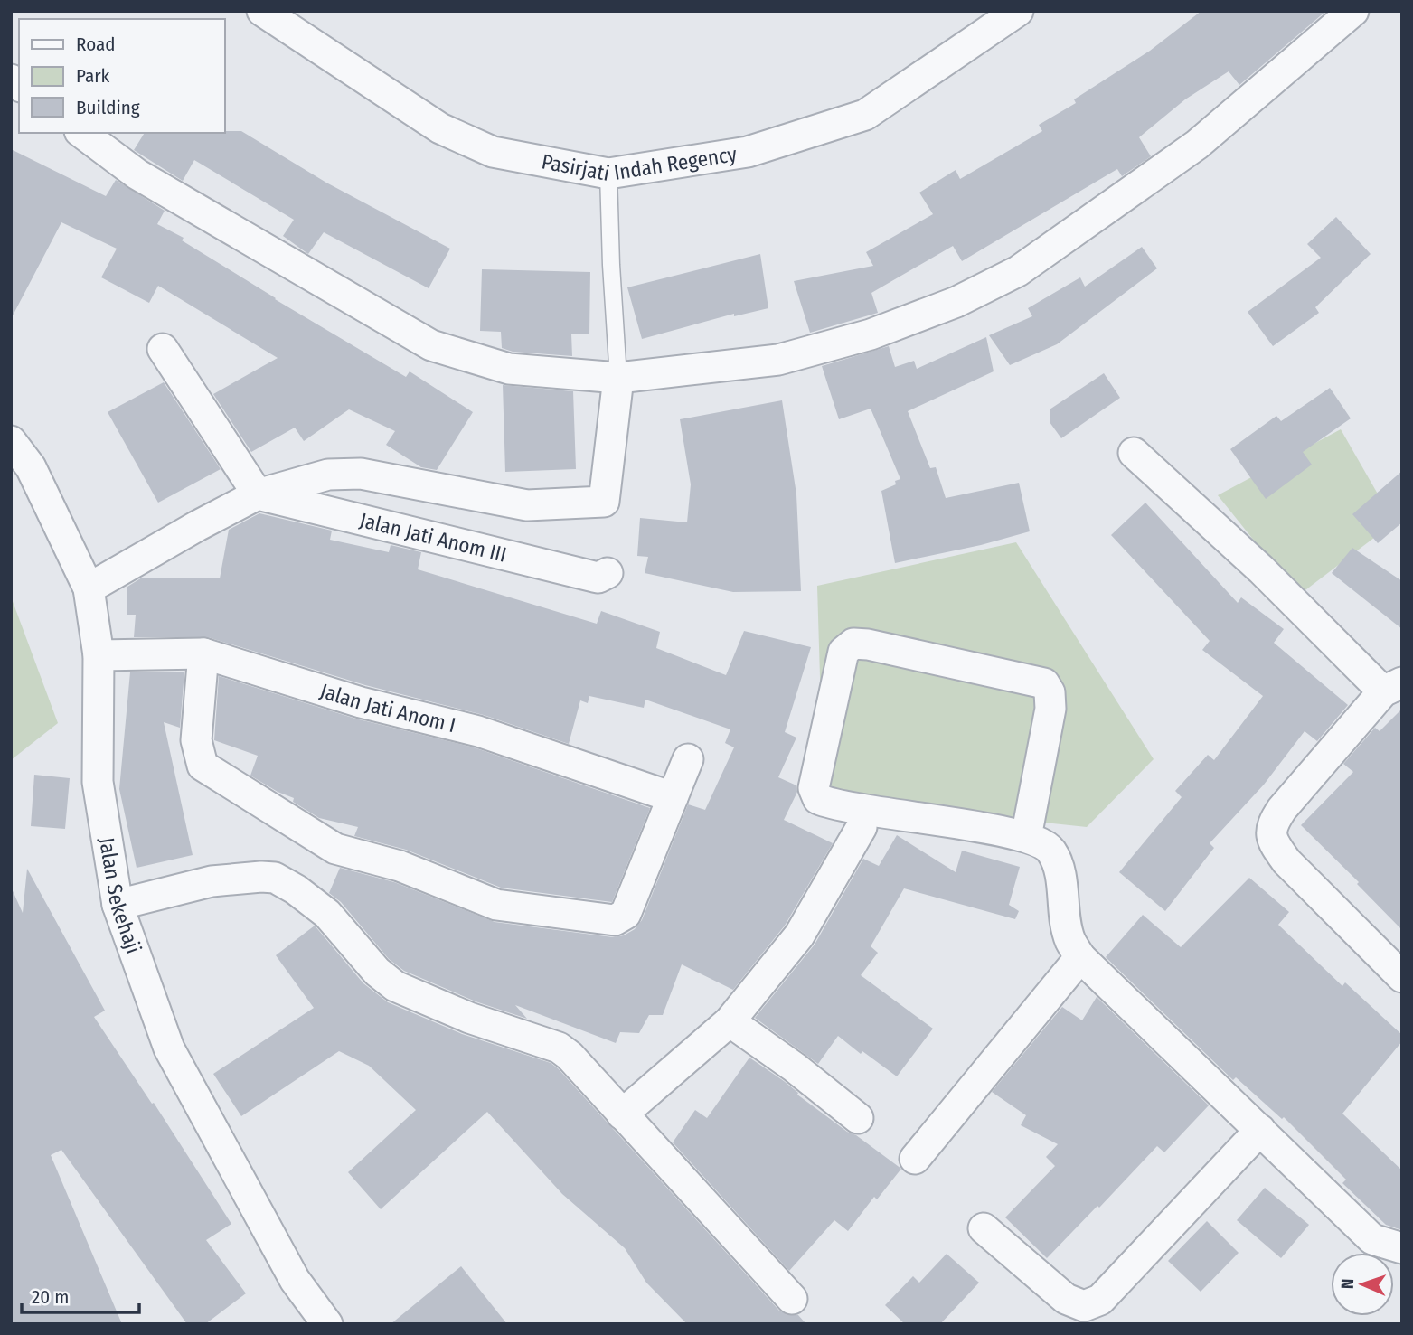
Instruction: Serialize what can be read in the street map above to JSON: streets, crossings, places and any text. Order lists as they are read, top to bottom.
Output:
{
  "streets": {
    "street": [
      "Pasirjati Indah Regency",
      "Jalan Jati Anom III",
      "Jalan Jati Anom I",
      "Jalan Sekehaji"
    ]
  },
  "crossings": [
    ["Jalan Jati Anom I", "Jalan Sekehaji"]
  ],
  "legend": ["Road", "Park", "Building"],
  "scale_bar": "20 m",
  "north": "left"
}
